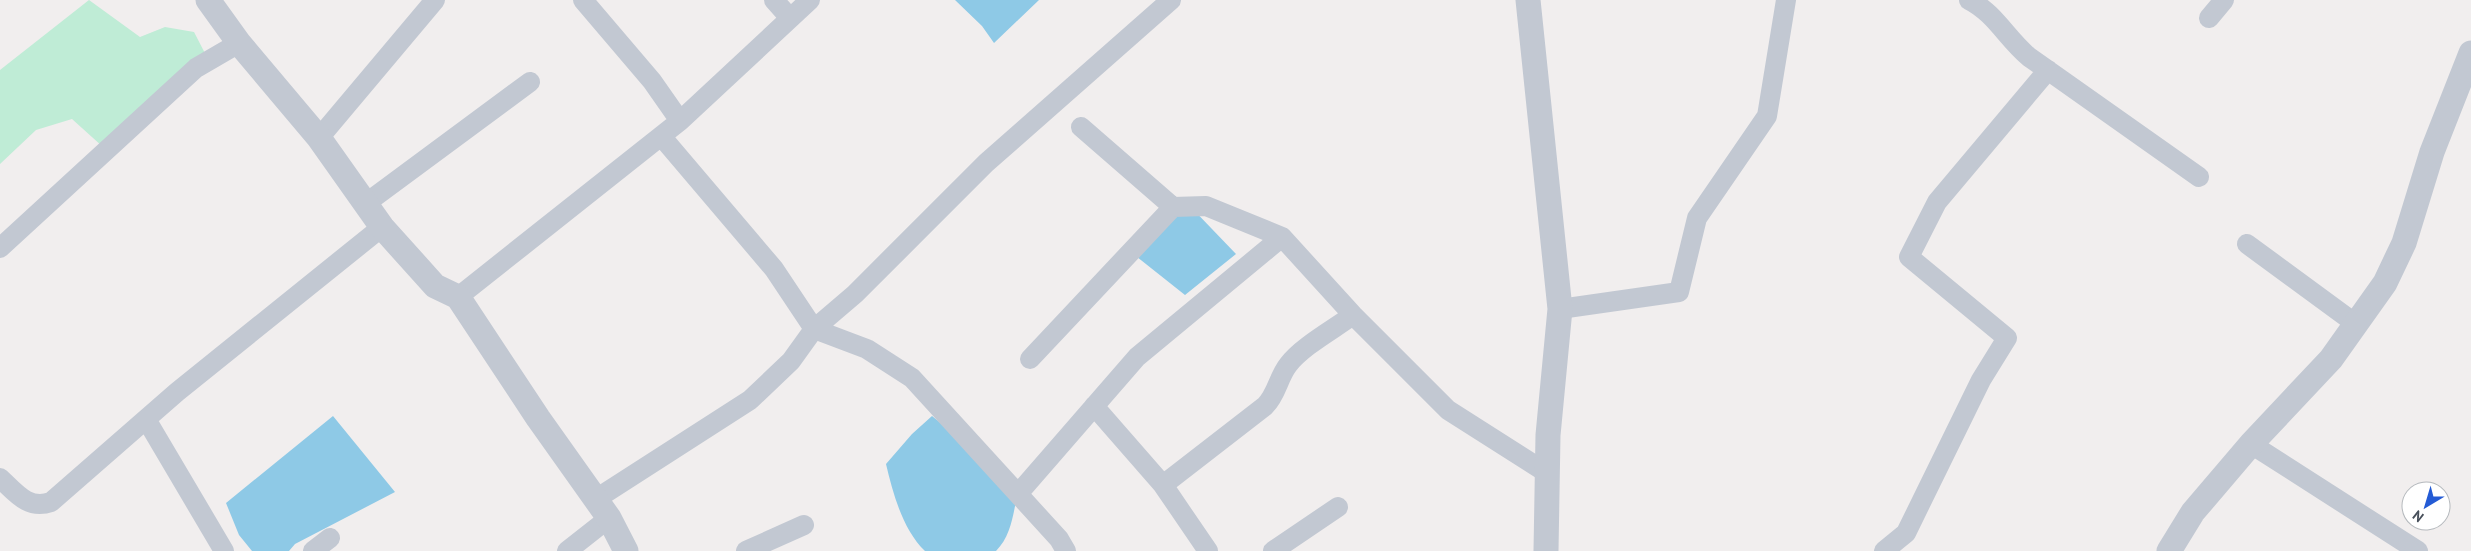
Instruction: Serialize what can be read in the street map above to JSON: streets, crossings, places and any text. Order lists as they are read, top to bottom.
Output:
{
  "north": "bottom left"
}
